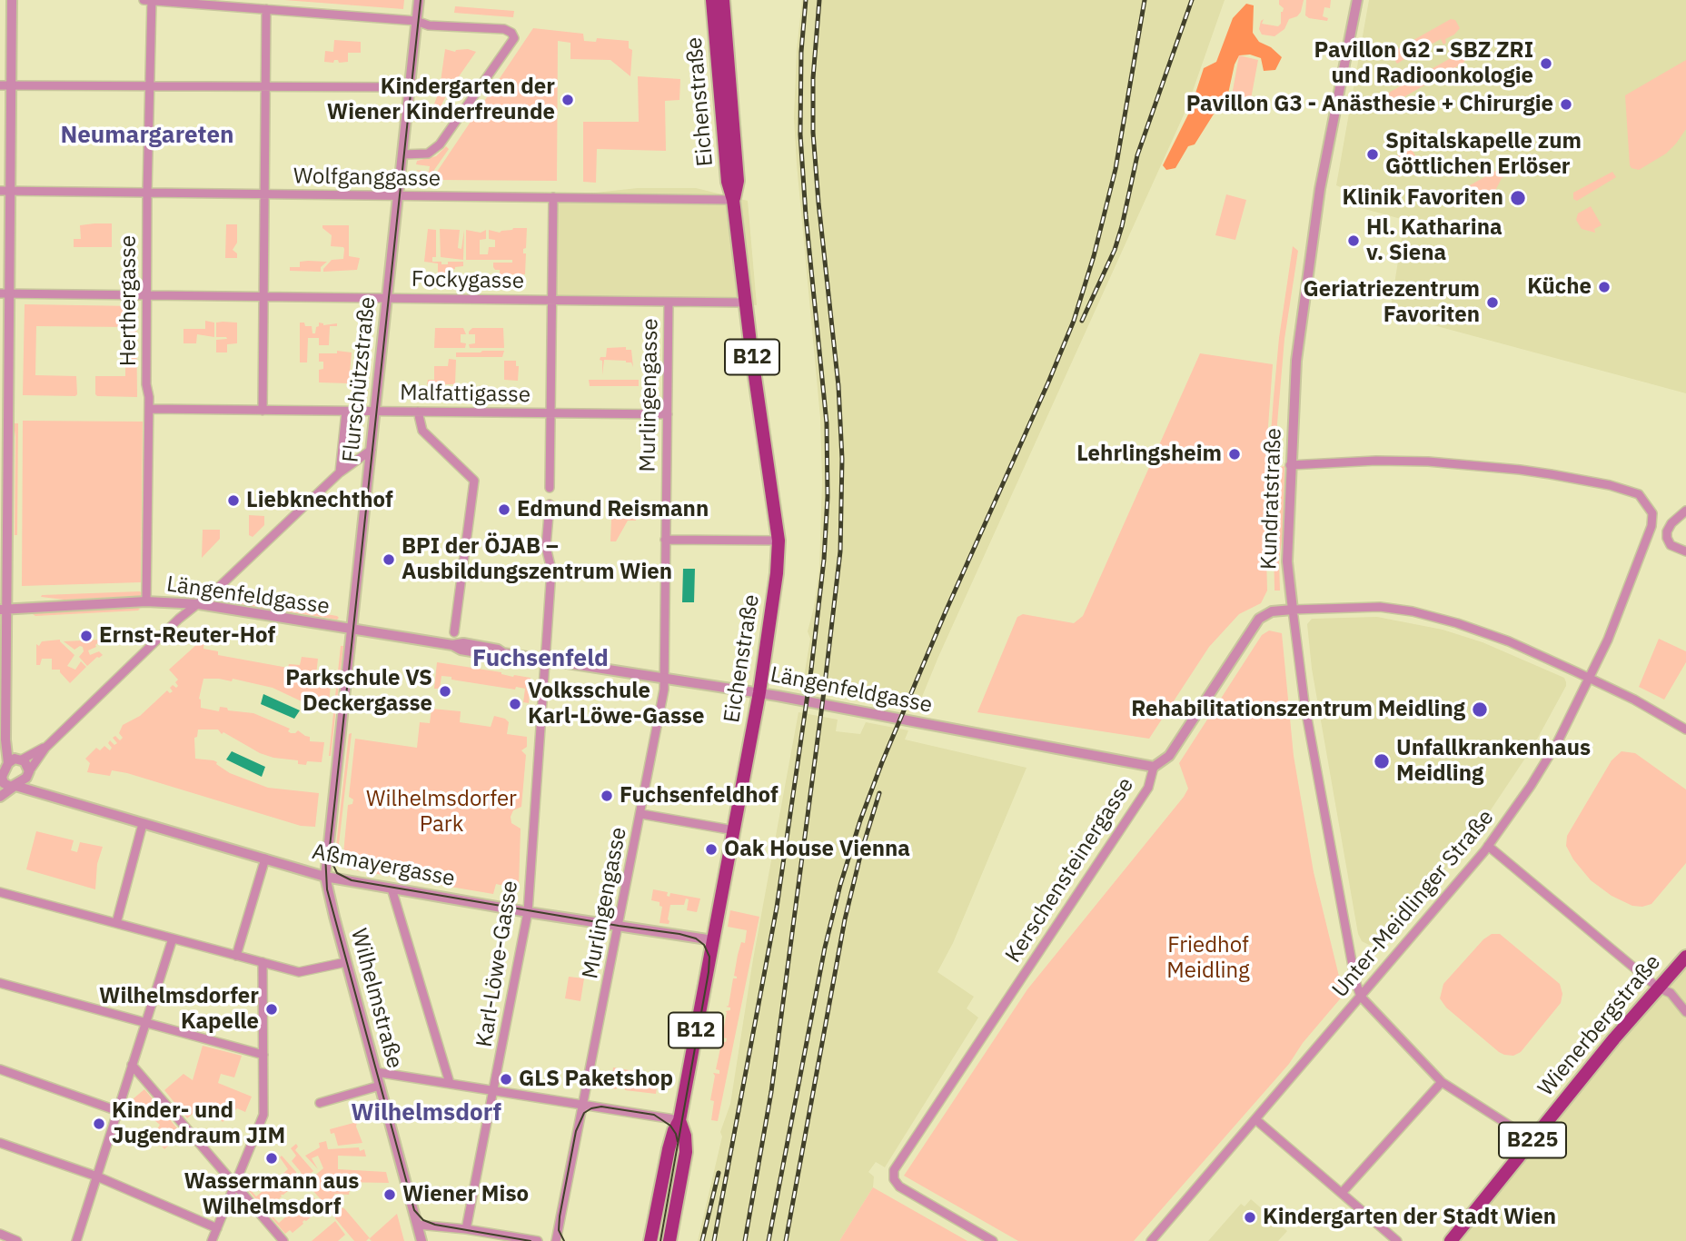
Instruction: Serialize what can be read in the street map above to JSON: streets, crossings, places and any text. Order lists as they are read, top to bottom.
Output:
{
  "streets": {
    "main road": [
      "Eichenstraße",
      "B12",
      "Wienerbergstraße",
      "B225"
    ],
    "street": [
      "Wolfganggasse",
      "Fockygasse",
      "Herthergasse",
      "Flurschützstraße",
      "Malfattigasse",
      "Murlingengasse",
      "Kundratstraße",
      "Längenfeldgasse",
      "Aßmayergasse",
      "Kerschensteinergasse",
      "Unter-Meidlinger Straße",
      "Karl-Löwe-Gasse",
      "Wilhelmstraße"
    ]
  },
  "crossings": [
    ["Eichenstraße", "Wolfganggasse"],
    ["Eichenstraße", "Fockygasse"],
    ["Eichenstraße", "Längenfeldgasse"],
    ["Eichenstraße", "Aßmayergasse"],
    ["Wolfganggasse", "Herthergasse"],
    ["Wolfganggasse", "Flurschützstraße"],
    ["Fockygasse", "Herthergasse"],
    ["Fockygasse", "Flurschützstraße"],
    ["Fockygasse", "Murlingengasse"],
    ["Herthergasse", "Malfattigasse"],
    ["Herthergasse", "Längenfeldgasse"],
    ["Flurschützstraße", "Malfattigasse"],
    ["Flurschützstraße", "Längenfeldgasse"],
    ["Flurschützstraße", "Aßmayergasse"],
    ["Flurschützstraße", "Wilhelmstraße"],
    ["Malfattigasse", "Murlingengasse"],
    ["Murlingengasse", "Längenfeldgasse"],
    ["Murlingengasse", "Aßmayergasse"],
    ["Kundratstraße", "Kerschensteinergasse"],
    ["Kundratstraße", "Unter-Meidlinger Straße"],
    ["Längenfeldgasse", "Kerschensteinergasse"],
    ["Längenfeldgasse", "Karl-Löwe-Gasse"],
    ["Aßmayergasse", "Karl-Löwe-Gasse"],
    ["Aßmayergasse", "Wilhelmstraße"]
  ],
  "districts": ["Neumargareten", "Fuchsenfeld", "Wilhelmsdorf"],
  "parks": ["Wilhelmsdorfer Park", "Friedhof Meidling"],
  "places": [
    "Pavillon G2 - SBZ ZRI und Radioonkologie",
    "Kindergarten der Wiener Kinderfreunde",
    "Pavillon G3 - Anästhesie + Chirurgie",
    "Spitalskapelle zum Göttlichen Erlöser",
    "Klinik Favoriten",
    "Hl. Katharina v. Siena",
    "Küche",
    "Geriatriezentrum Favoriten",
    "Lehrlingsheim",
    "Liebknechthof",
    "Edmund Reismann",
    "BPI der ÖJAB – Ausbildungszentrum Wien",
    "Ernst-Reuter-Hof",
    "Parkschule VS Deckergasse",
    "Volksschule Karl-Löwe-Gasse",
    "Rehabilitationszentrum Meidling",
    "Unfallkrankenhaus Meidling",
    "Fuchsenfeldhof",
    "Oak House Vienna",
    "Wilhelmsdorfer Kapelle",
    "GLS Paketshop",
    "Kinder- und Jugendraum JIM",
    "Wassermann aus Wilhelmsdorf",
    "Wiener Miso",
    "Kindergarten der Stadt Wien"
  ]
}
